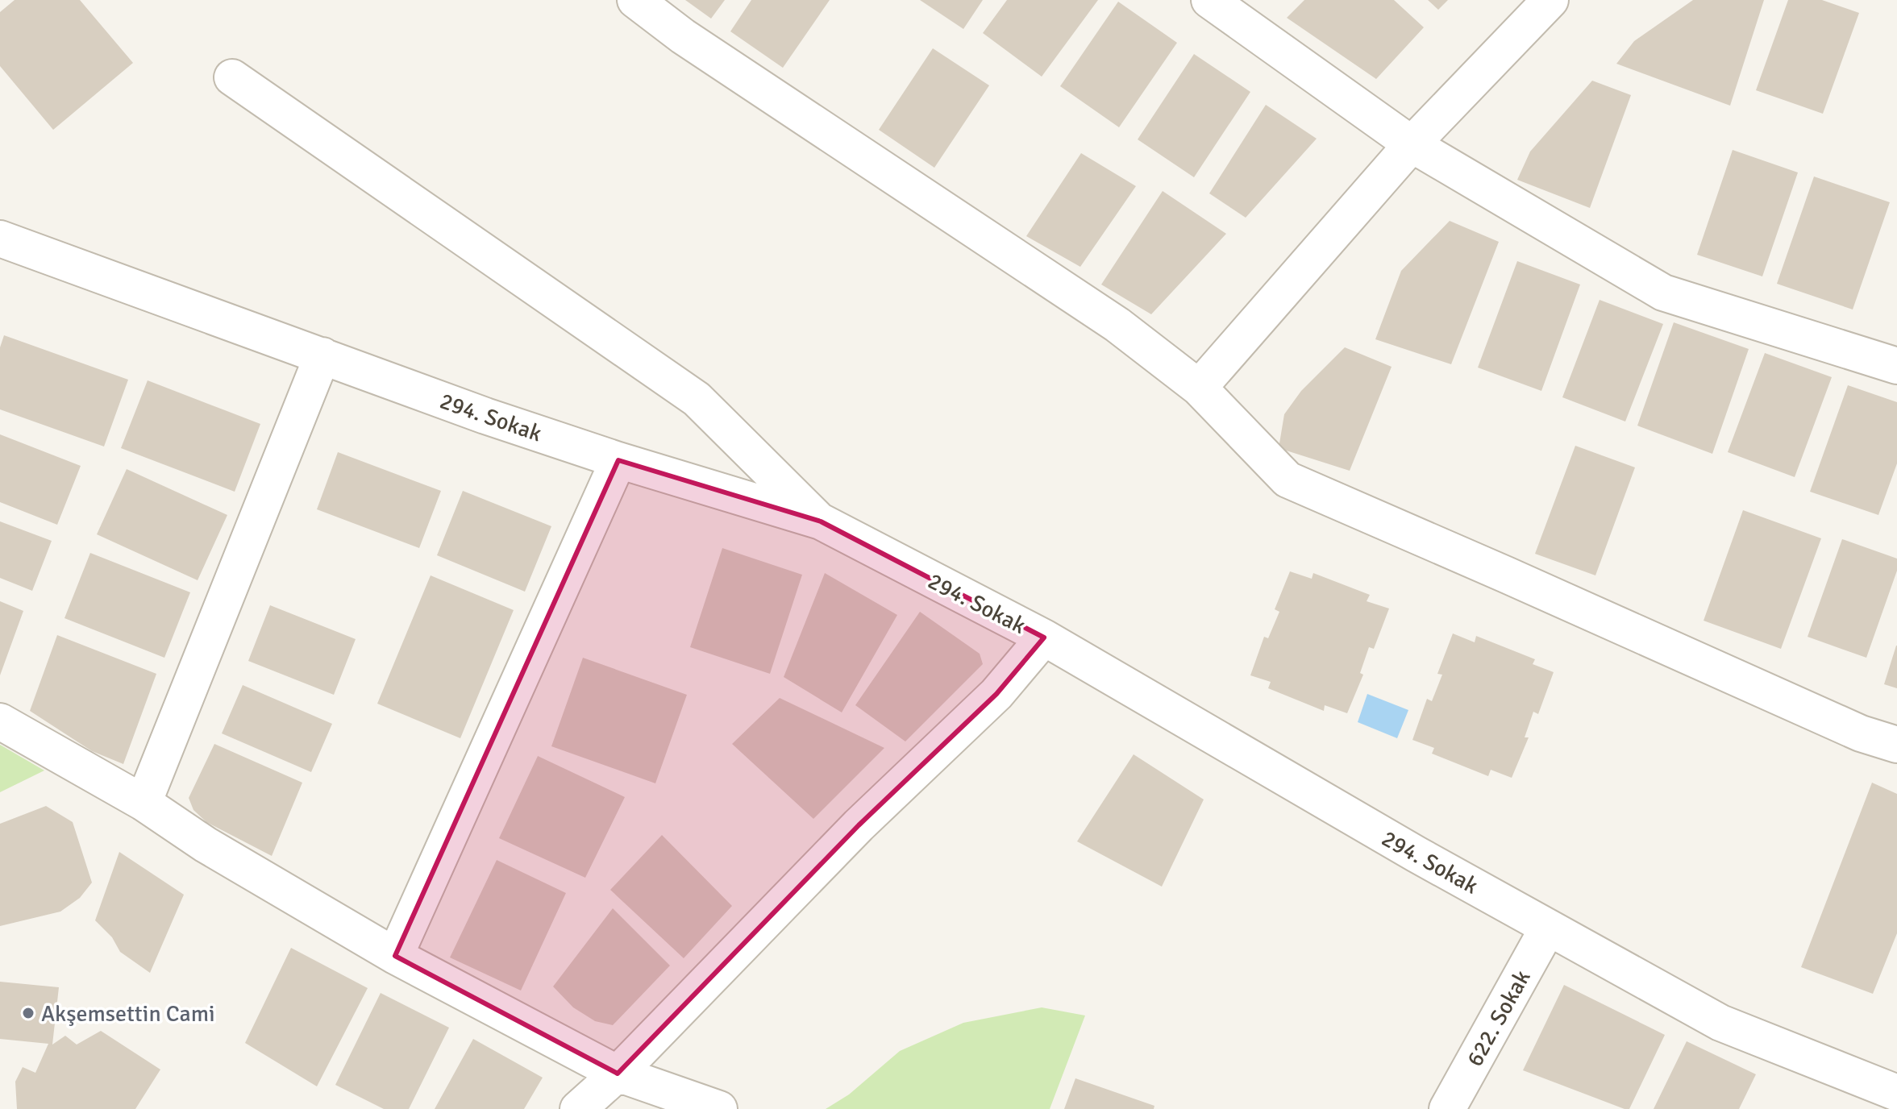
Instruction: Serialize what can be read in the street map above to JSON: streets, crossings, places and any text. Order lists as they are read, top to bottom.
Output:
{
  "streets": {
    "street": ["294. Sokak", "622. Sokak"]
  },
  "crossings": [
    ["294. Sokak", "622. Sokak"]
  ],
  "places": ["Akşemsettin Cami"]
}
